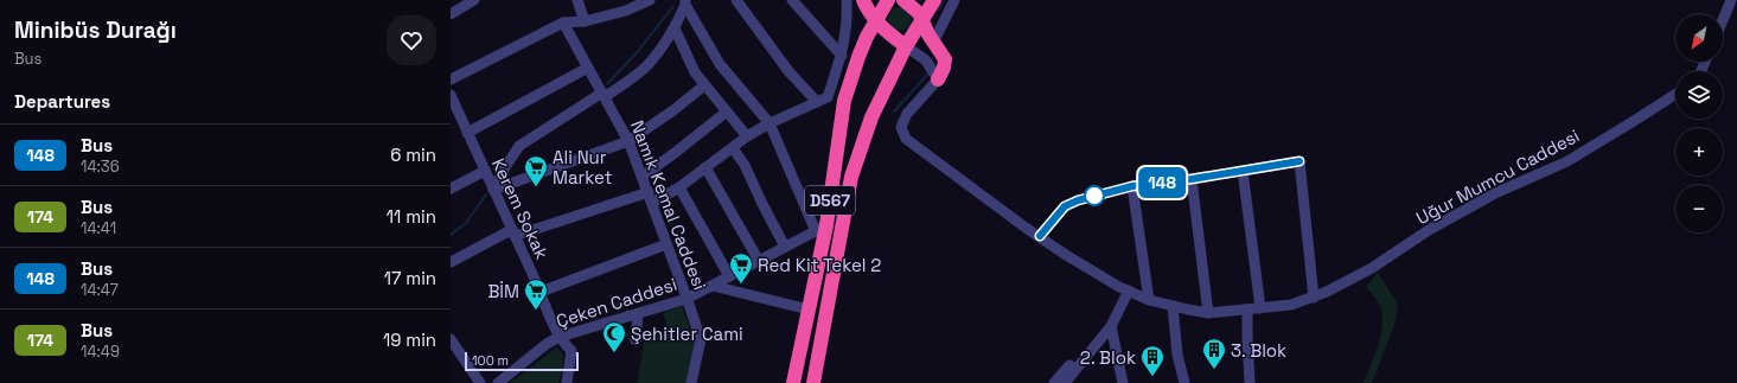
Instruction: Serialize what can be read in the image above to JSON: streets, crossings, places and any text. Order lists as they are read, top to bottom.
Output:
{
  "streets": {
    "highway": ["D567"],
    "street": [
      "Uğur Mumcu Caddesi",
      "Namık Kemal Caddesi",
      "Kerem Sokak",
      "Çeken Caddesi"
    ]
  },
  "crossings": [
    ["D567", "Çeken Caddesi"],
    ["Namık Kemal Caddesi", "Çeken Caddesi"],
    ["Kerem Sokak", "Çeken Caddesi"]
  ],
  "places": {
    "supermarket": ["Ali Nur Market", "Red Kit Tekel 2", "BİM"],
    "mosque": ["Şehitler Cami"],
    "building": ["3. Blok", "2. Blok"]
  },
  "lines": ["bus line 148"],
  "scale_bar": "100 m",
  "north": "bottom left",
  "page": {
    "heading": [
      ["Minibüs Durağı", "Bus"],
      "Departures"
    ],
    "on_map": "148",
    "map_buttons": ["+", "−"],
    "list": [
      {
        "mark": "148",
        "name": "Bus",
        "note": "14:36",
        "value": "6 min"
      },
      {
        "mark": "174",
        "name": "Bus",
        "note": "14:41",
        "value": "11 min"
      },
      {
        "mark": "148",
        "name": "Bus",
        "note": "14:47",
        "value": "17 min"
      },
      {
        "mark": "174",
        "name": "Bus",
        "note": "14:49",
        "value": "19 min"
      }
    ],
    "scale": "100 m"
  }
}
